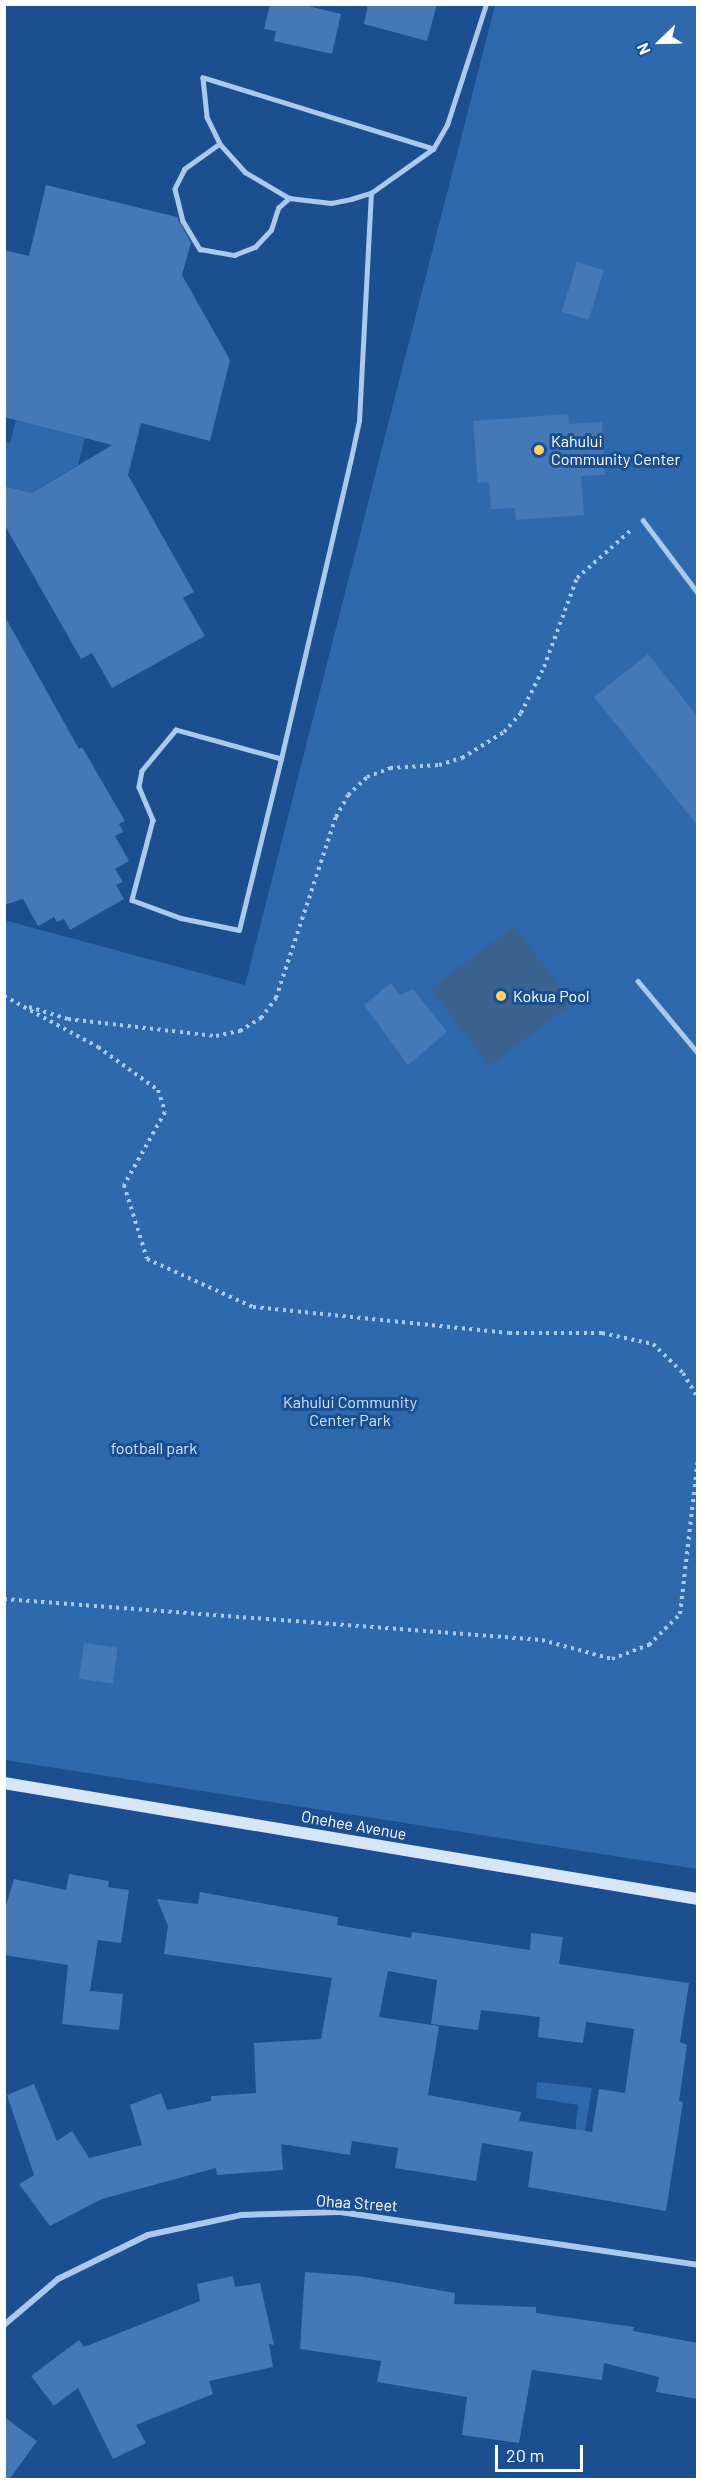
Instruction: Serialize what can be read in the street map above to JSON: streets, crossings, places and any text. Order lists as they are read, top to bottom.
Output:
{
  "streets": {
    "street": ["Onehee Avenue", "Ohaa Street"]
  },
  "parks": ["Kahului Community Center Park", "football park"],
  "places": ["Kahului Community Center", "Kokua Pool"],
  "scale_bar": "20 m",
  "north": "bottom left"
}
